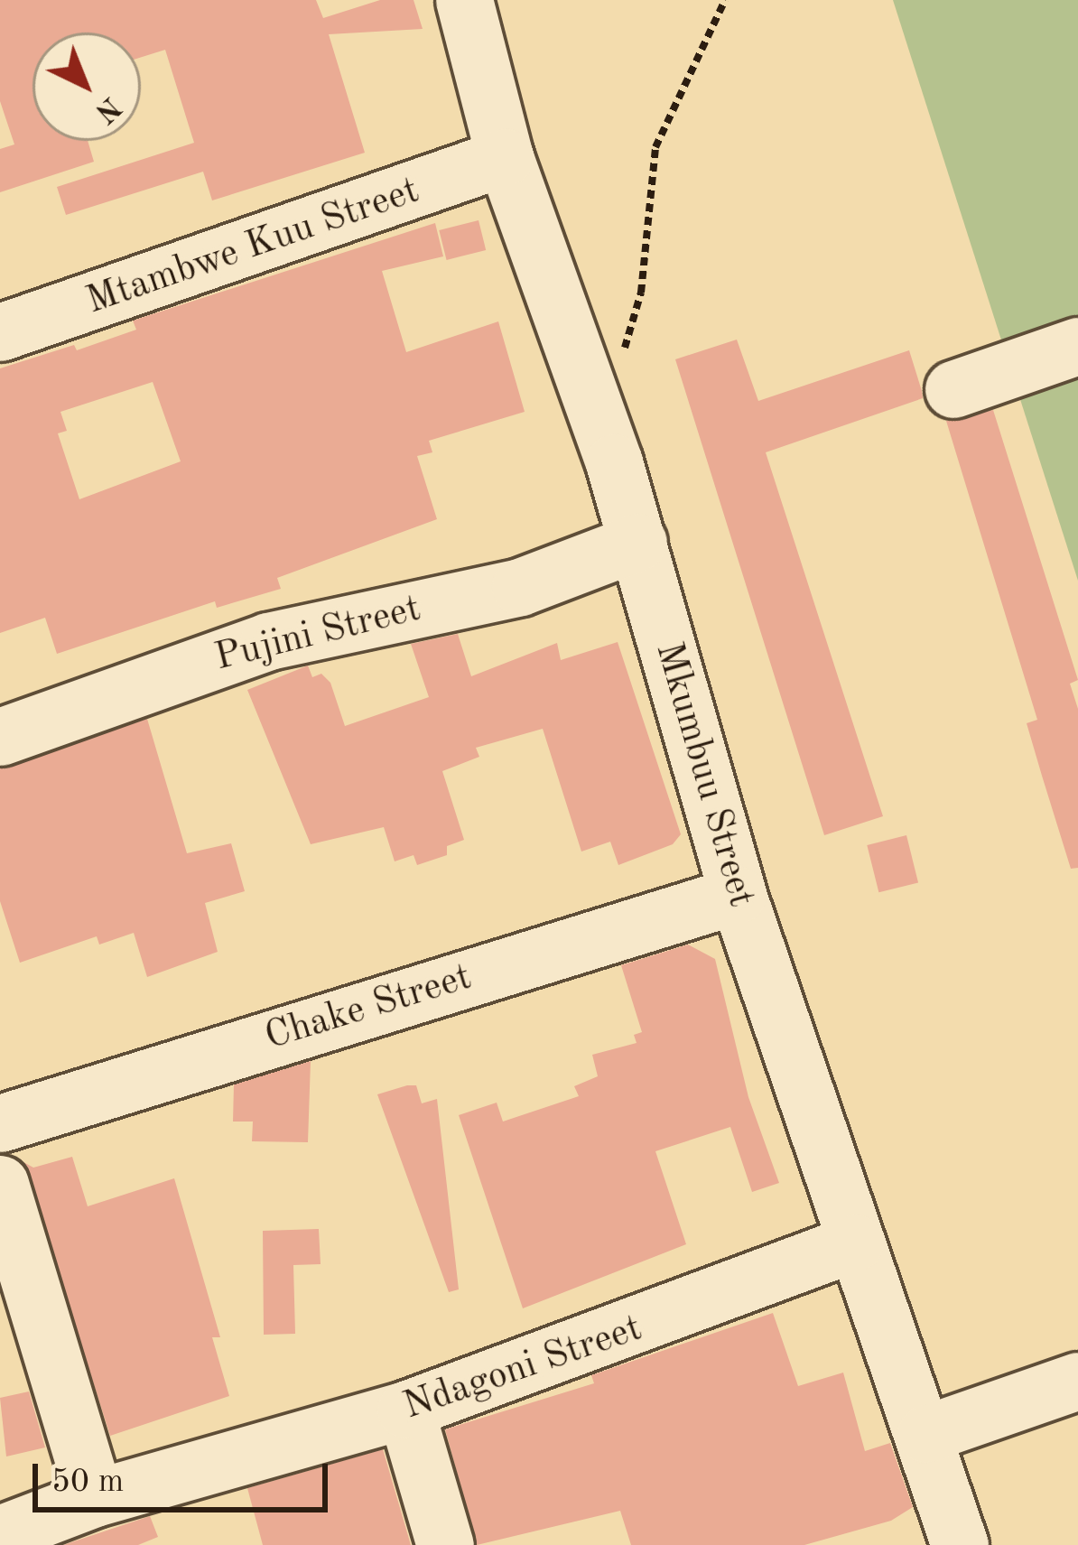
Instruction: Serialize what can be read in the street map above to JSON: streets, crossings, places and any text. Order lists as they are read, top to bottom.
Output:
{
  "streets": {
    "street": [
      "Mtambwe Kuu Street",
      "Pujini Street",
      "Mkumbuu Street",
      "Chake Street",
      "Ndagoni Street"
    ]
  },
  "crossings": [
    ["Mtambwe Kuu Street", "Mkumbuu Street"],
    ["Pujini Street", "Mkumbuu Street"],
    ["Mkumbuu Street", "Chake Street"],
    ["Mkumbuu Street", "Ndagoni Street"]
  ],
  "scale_bar": "50 m",
  "north": "bottom right"
}
